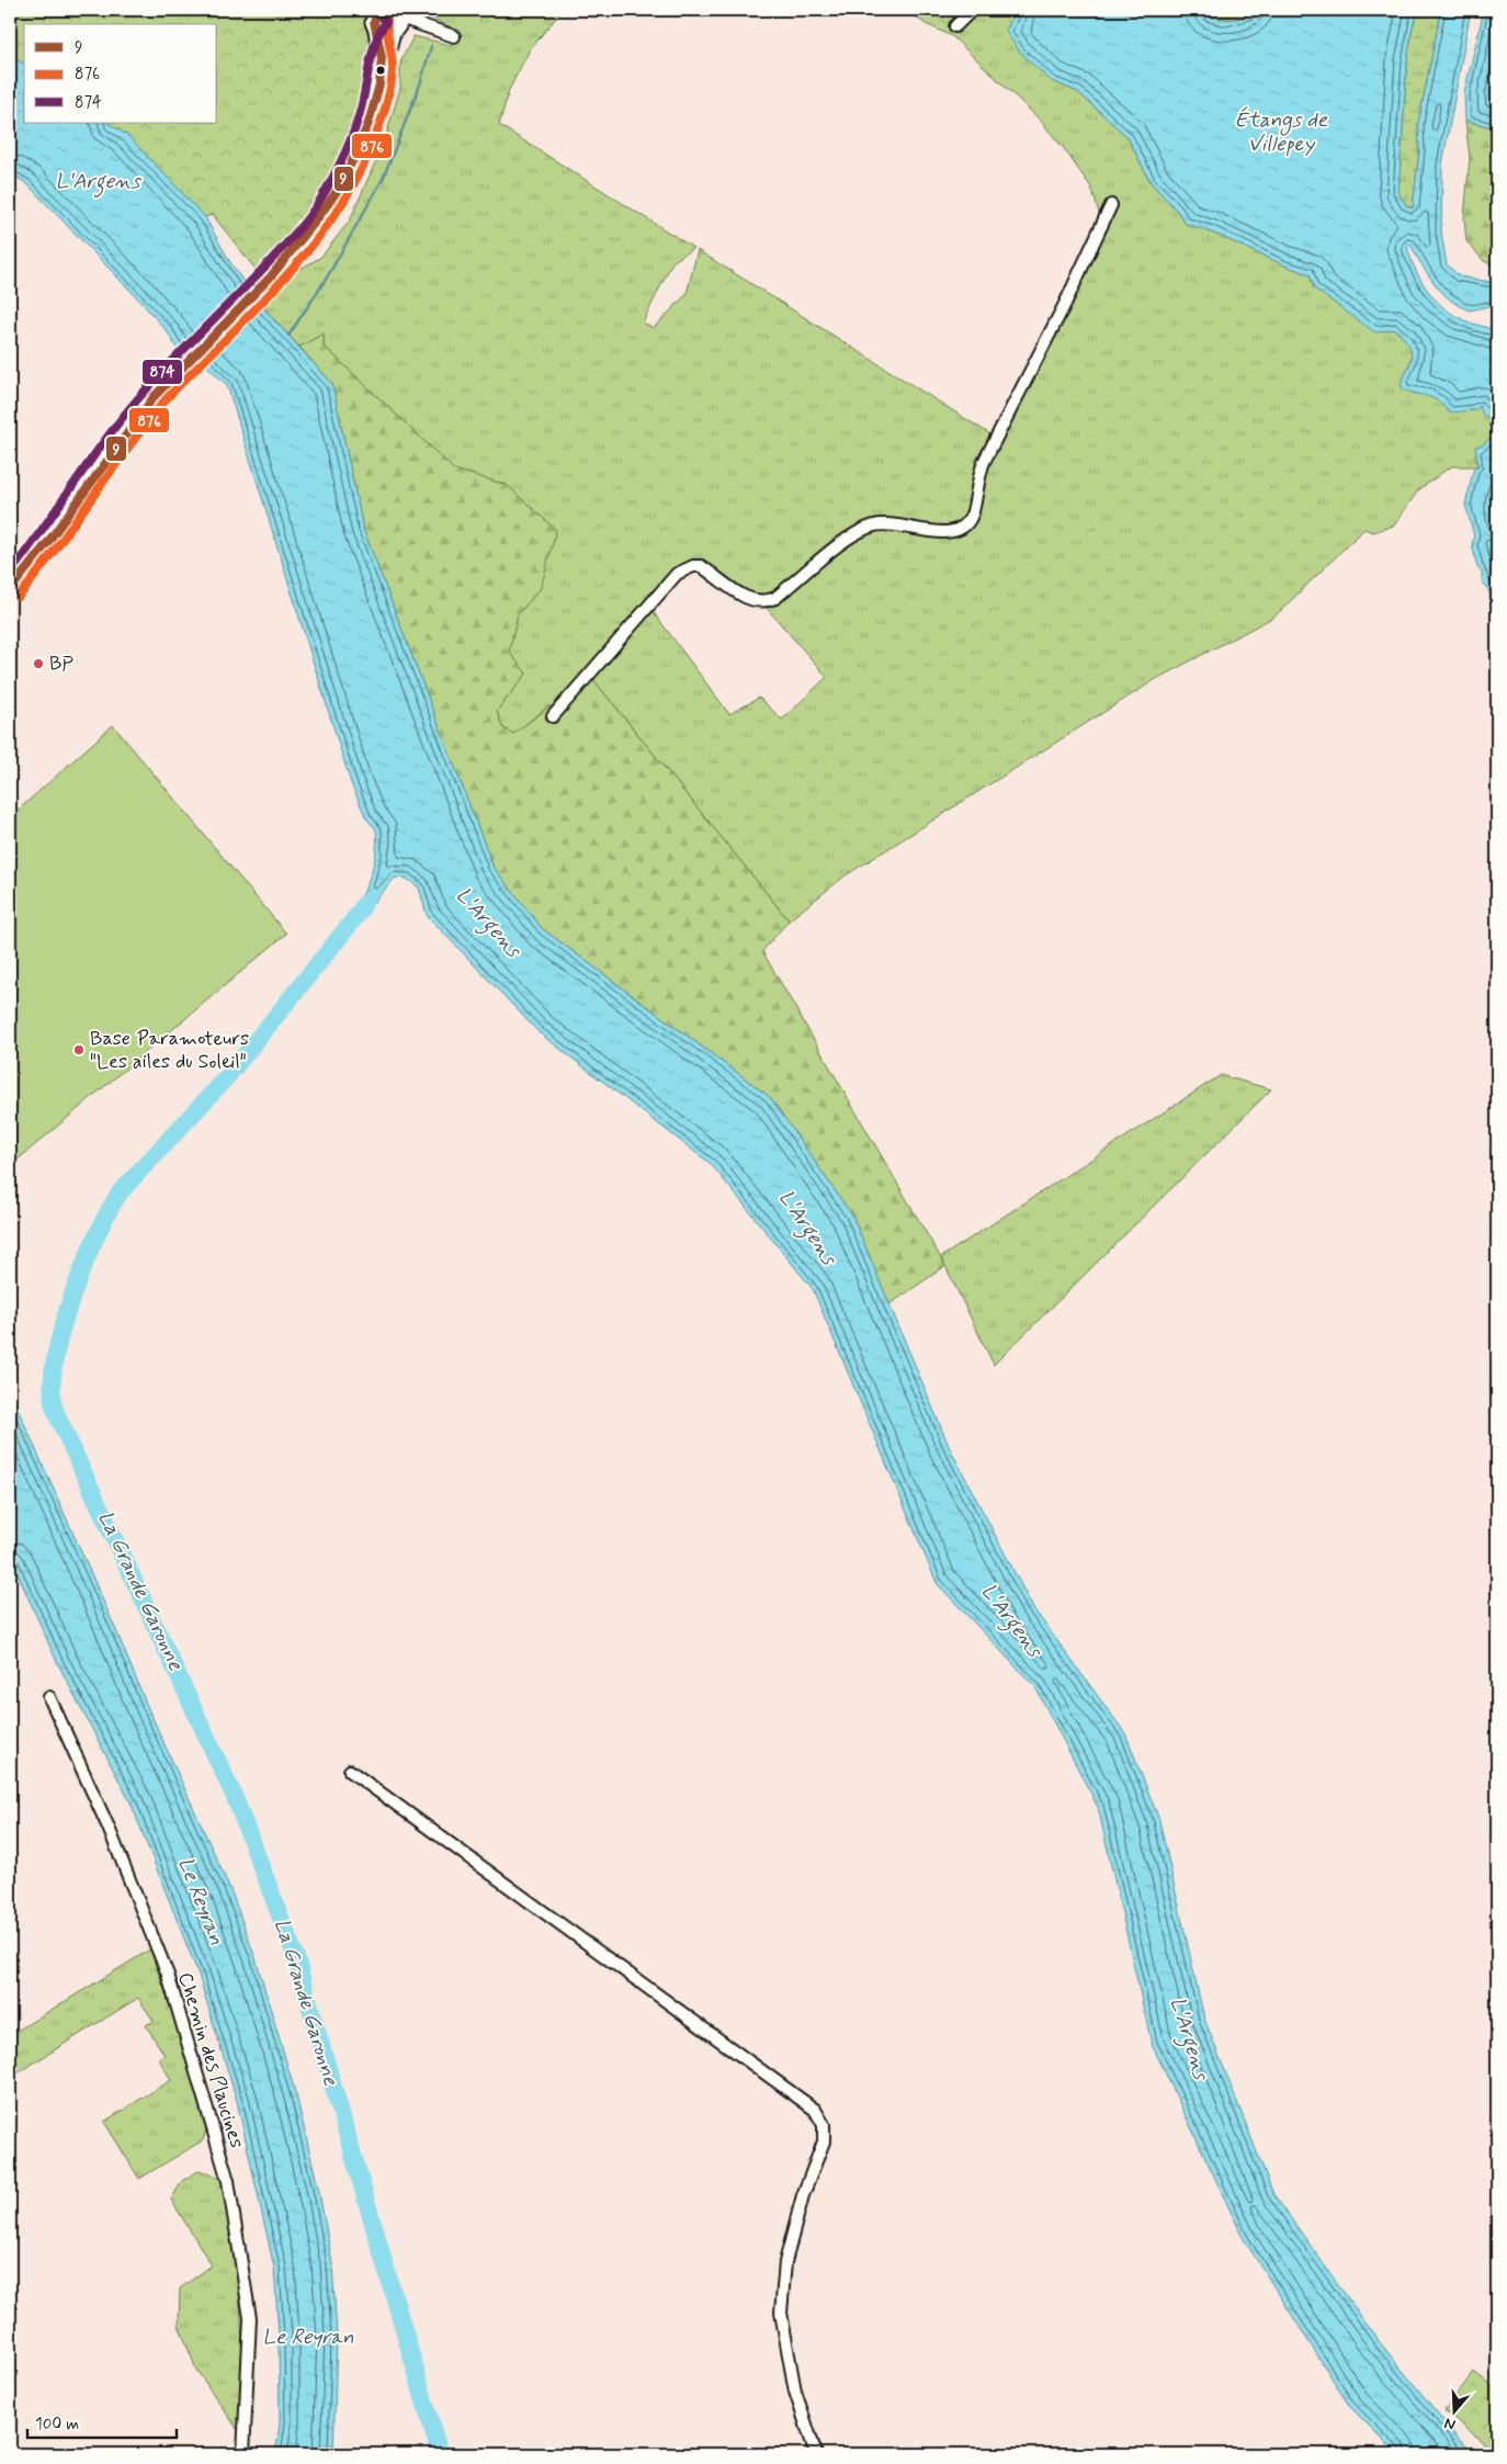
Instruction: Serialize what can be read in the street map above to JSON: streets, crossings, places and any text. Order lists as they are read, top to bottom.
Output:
{
  "streets": {
    "street": ["Chemin des Plaucines"]
  },
  "water": [
    "Étangs de Villepey",
    "L'Argens",
    "La Grande Garonne",
    "Le Reyran"
  ],
  "places": ["BP", "Base Paramoteurs \"Les ailes du Soleil\""],
  "lines": ["transit line 9", "transit line 876", "transit line 874"],
  "legend": ["9", "876", "874"],
  "scale_bar": "100 m",
  "north": "bottom"
}
